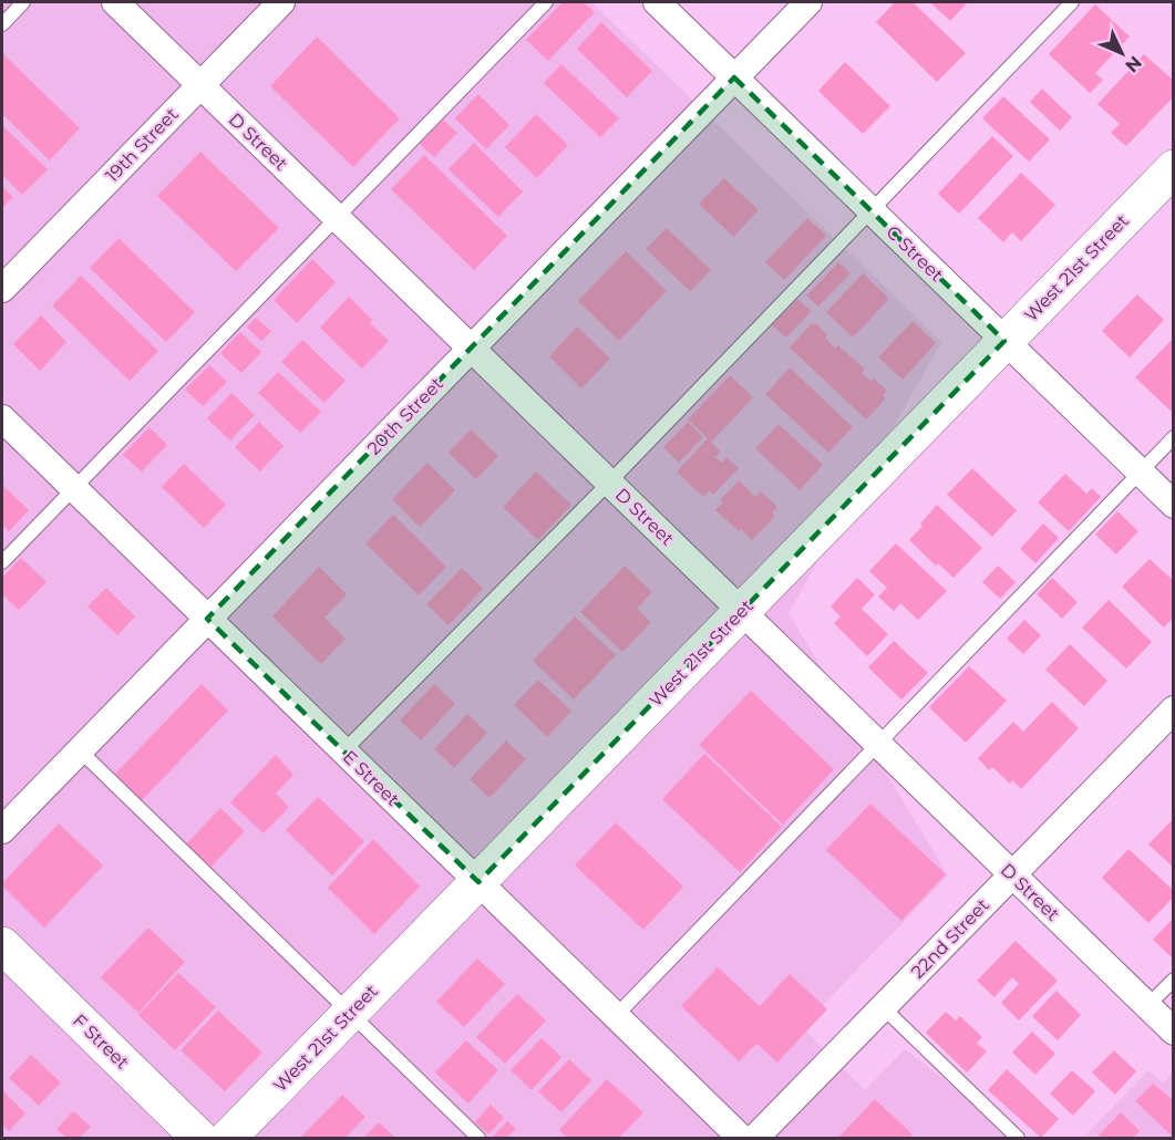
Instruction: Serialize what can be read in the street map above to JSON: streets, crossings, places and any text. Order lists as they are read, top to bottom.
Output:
{
  "streets": {
    "street": [
      "D Street",
      "19th Street",
      "C Street",
      "West 21st Street",
      "20th Street",
      "E Street",
      "22nd Street",
      "F Street"
    ]
  },
  "crossings": [
    ["D Street", "19th Street"],
    ["D Street", "West 21st Street"],
    ["D Street", "20th Street"],
    ["D Street", "22nd Street"],
    ["C Street", "West 21st Street"],
    ["C Street", "20th Street"],
    ["West 21st Street", "E Street"],
    ["20th Street", "E Street"]
  ],
  "north": "bottom right"
}
